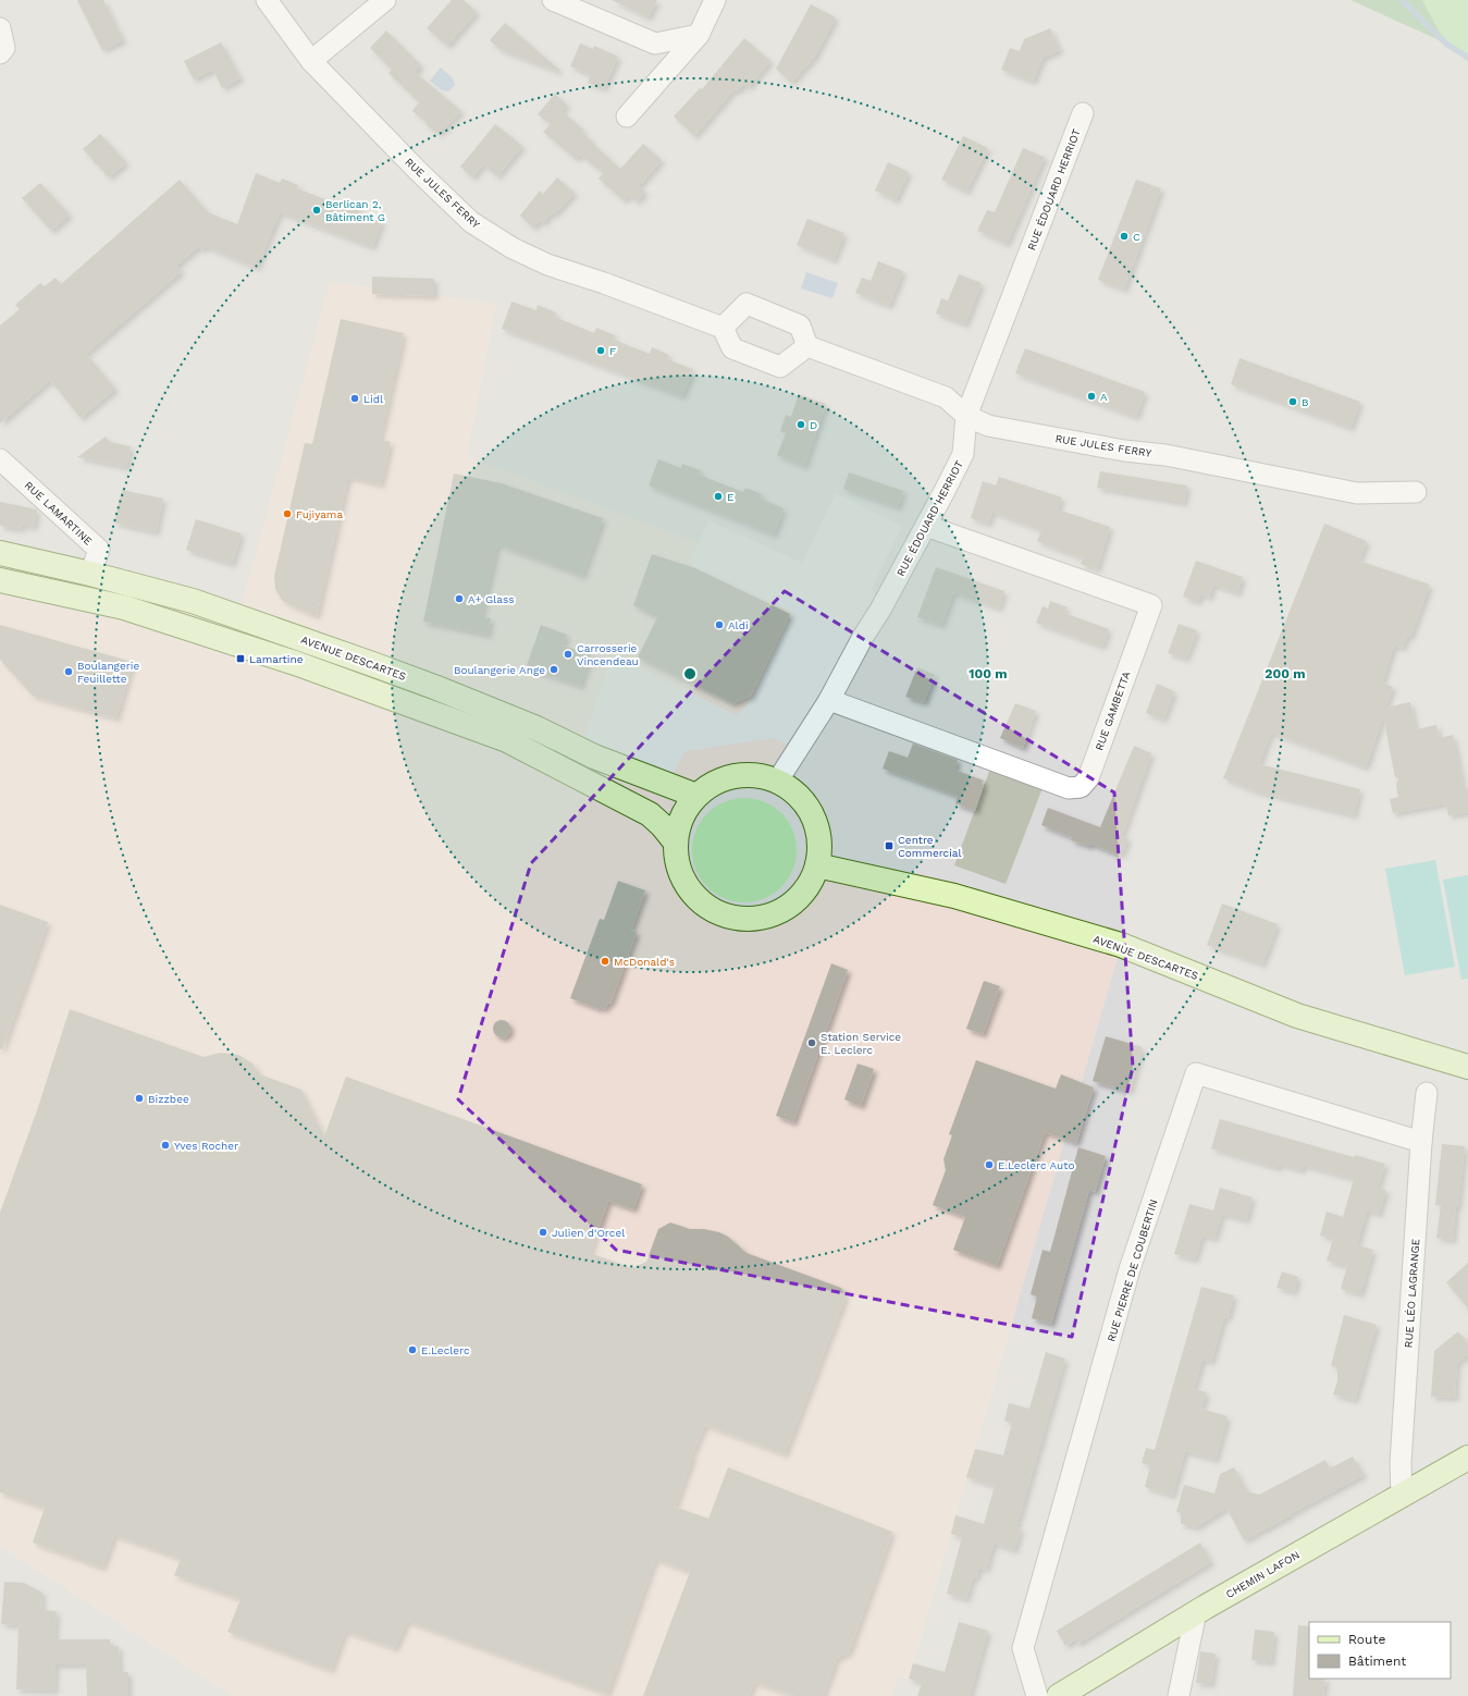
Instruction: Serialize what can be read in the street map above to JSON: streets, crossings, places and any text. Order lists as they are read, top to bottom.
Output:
{
  "streets": {
    "main road": ["AVENUE DESCARTES", "CHEMIN LAFON"],
    "street": [
      "RUE ÉDOUARD HERRIOT",
      "RUE JULES FERRY",
      "RUE LAMARTINE",
      "RUE GAMBETTA",
      "RUE PIERRE DE COUBERTIN",
      "RUE LÉO LAGRANGE"
    ]
  },
  "crossings": [
    ["RUE ÉDOUARD HERRIOT", "RUE JULES FERRY"],
    ["RUE ÉDOUARD HERRIOT", "AVENUE DESCARTES"],
    ["RUE ÉDOUARD HERRIOT", "RUE GAMBETTA"],
    ["RUE LAMARTINE", "AVENUE DESCARTES"],
    ["RUE PIERRE DE COUBERTIN", "RUE LÉO LAGRANGE"],
    ["RUE LÉO LAGRANGE", "CHEMIN LAFON"]
  ],
  "places": {
    "other": [
      "Berlican 2, Bâtiment G",
      "C",
      "F",
      "A",
      "Lidl",
      "B",
      "D",
      "E",
      "Fujiyama",
      "A+ Glass",
      "Aldi",
      "Carrosserie Vincendeau",
      "Boulangerie Ange",
      "Boulangerie Feuillette",
      "McDonald's",
      "Station Service E. Leclerc",
      "Bizzbee",
      "Yves Rocher",
      "E.Leclerc Auto",
      "Julien d'Orcel",
      "E.Leclerc"
    ],
    "transit": ["Lamartine", "Centre Commercial"]
  },
  "legend": ["Route", "Bâtiment"],
  "rings": ["100 m", "200 m"]
}
